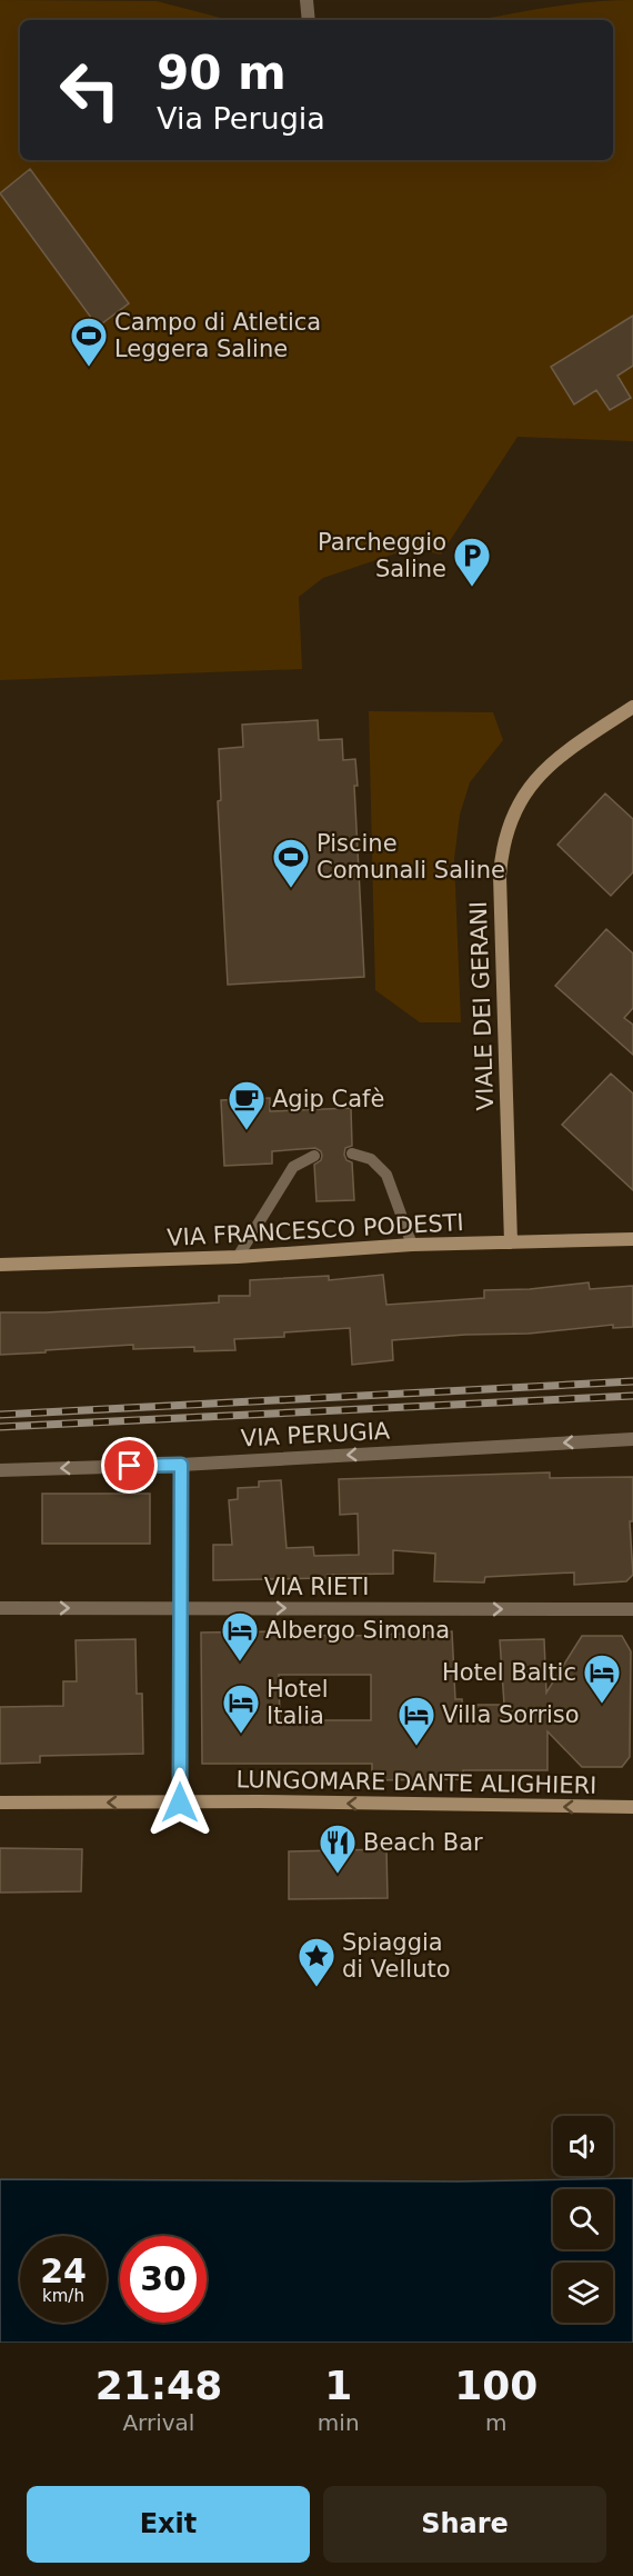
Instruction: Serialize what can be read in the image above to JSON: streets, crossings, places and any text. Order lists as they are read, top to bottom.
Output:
{
  "streets": {
    "street": [
      "VIALE DEI GERANI",
      "VIA FRANCESCO PODESTI",
      "VIA PERUGIA",
      "VIA RIETI",
      "LUNGOMARE DANTE ALIGHIERI"
    ]
  },
  "crossings": [
    ["VIALE DEI GERANI", "VIA FRANCESCO PODESTI"]
  ],
  "one_way": ["VIA PERUGIA", "VIA RIETI", "LUNGOMARE DANTE ALIGHIERI"],
  "places": {
    "sports": ["Campo di Atletica Leggera Saline", "Piscine Comunali Saline"],
    "parking": ["Parcheggio Saline"],
    "cafe": ["Agip Cafè"],
    "hotel": [
      "Albergo Simona",
      "Hotel Baltic",
      "Hotel Italia",
      "Villa Sorriso"
    ],
    "restaurant": ["Beach Bar"],
    "place": ["Spiaggia di Velluto"]
  },
  "page": {
    "turn": ["90 m", "Via Perugia"],
    "speed": "24 km/h",
    "limit": "30",
    "eta": [
      "21:48",
      "Arrival",
      "1",
      "min",
      "100",
      "m"
    ],
    "buttons": ["Exit", "Share"]
  }
}
